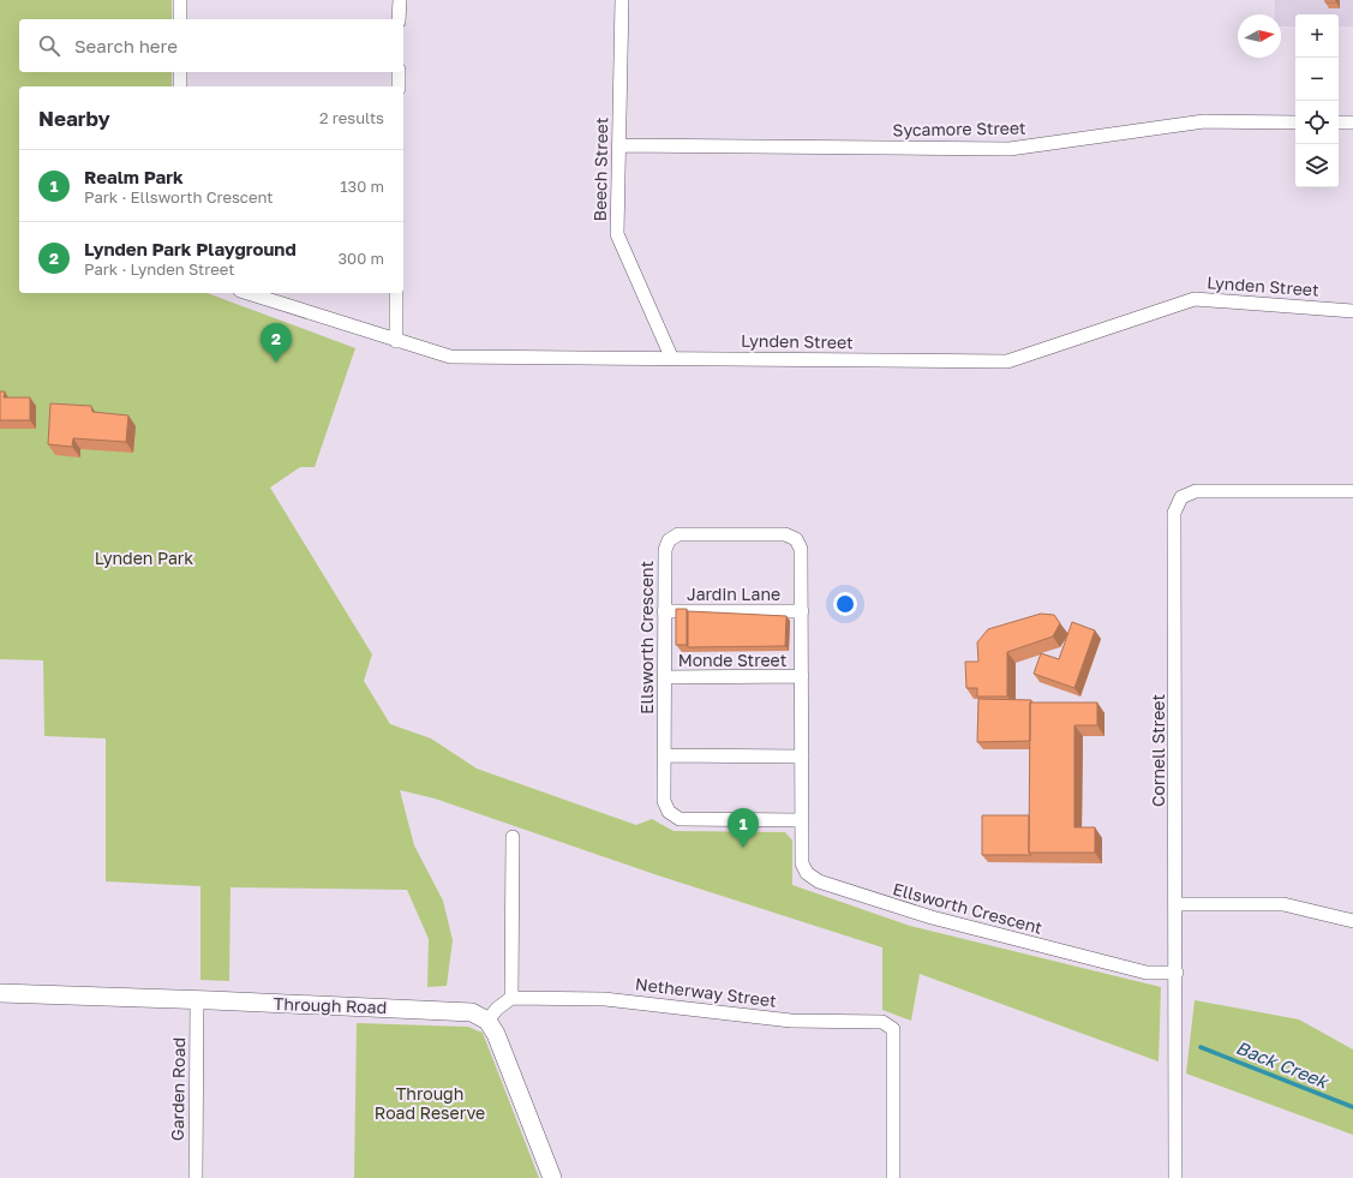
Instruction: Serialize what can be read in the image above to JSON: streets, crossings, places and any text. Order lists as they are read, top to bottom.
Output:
{
  "streets": {
    "street": [
      "Sycamore Street",
      "Beech Street",
      "Lynden Street",
      "Jardin Lane",
      "Ellsworth Crescent",
      "Monde Street",
      "Cornell Street",
      "Netherway Street",
      "Through Road",
      "Garden Road"
    ]
  },
  "crossings": [
    ["Sycamore Street", "Beech Street"],
    ["Beech Street", "Lynden Street"],
    ["Jardin Lane", "Ellsworth Crescent"],
    ["Ellsworth Crescent", "Monde Street"],
    ["Ellsworth Crescent", "Cornell Street"],
    ["Through Road", "Garden Road"]
  ],
  "water": ["Back Creek"],
  "parks": ["Lynden Park", "Through Road Reserve"],
  "north": "right",
  "page": {
    "map_buttons": ["+", "−"],
    "search": "Search here",
    "heading": ["Nearby", "2 results"],
    "list": [
      {
        "mark": "1",
        "name": "Realm Park",
        "note": "Park · Ellsworth Crescent",
        "value": "130 m"
      },
      {
        "mark": "2",
        "name": "Lynden Park Playground",
        "note": "Park · Lynden Street",
        "value": "300 m"
      }
    ],
    "pins": ["2", "1"]
  }
}
